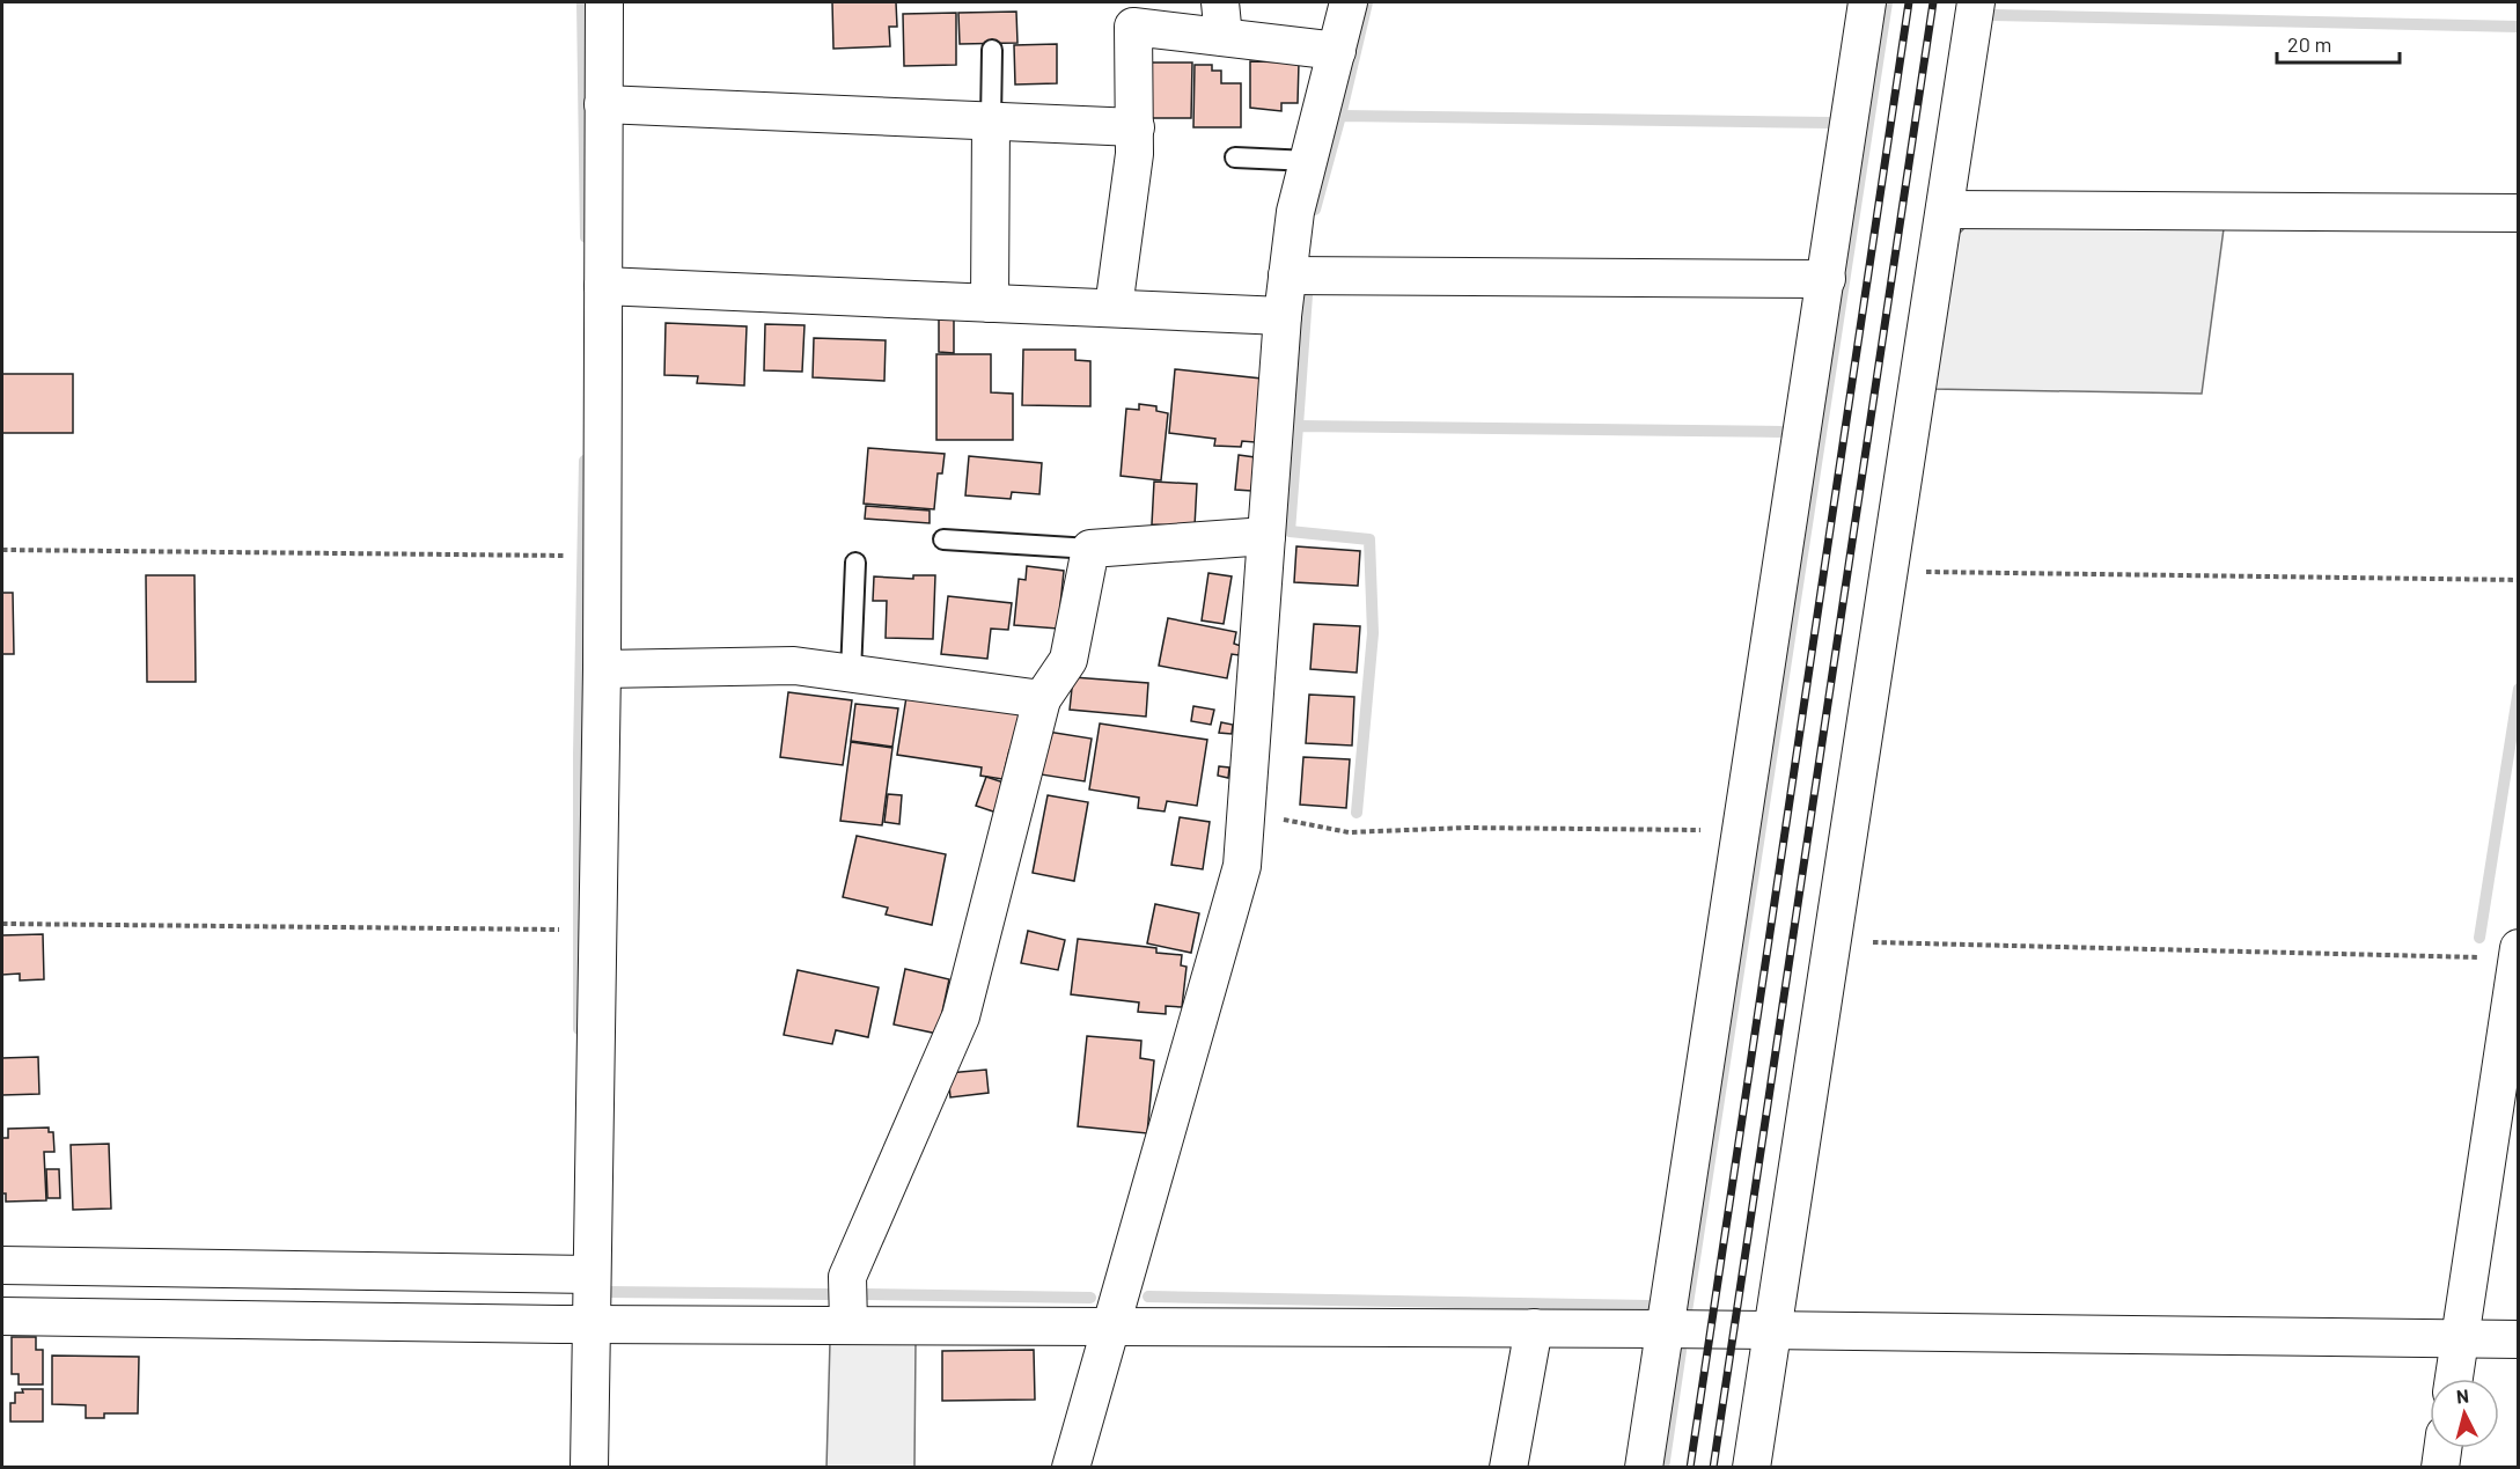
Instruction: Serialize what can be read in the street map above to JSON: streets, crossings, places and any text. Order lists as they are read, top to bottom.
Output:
{
  "scale_bar": "20 m",
  "north": "top"
}
